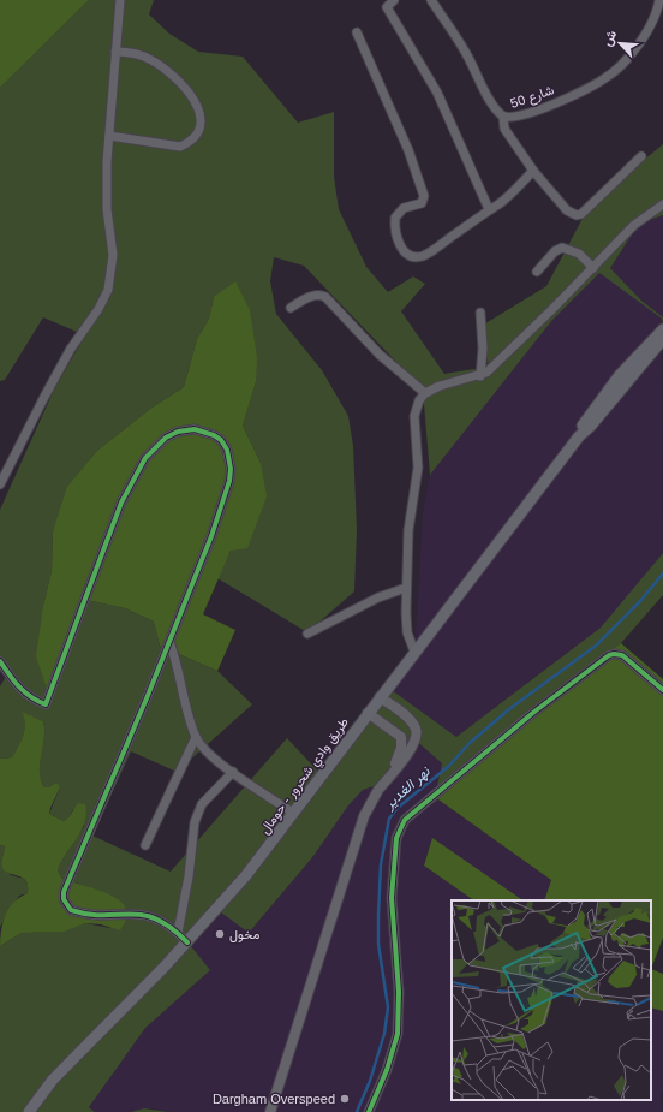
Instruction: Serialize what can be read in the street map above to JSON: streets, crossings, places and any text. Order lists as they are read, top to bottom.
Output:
{
  "streets": {
    "main road": ["طريق وادي شحرور - حومال"],
    "street": ["شارع 50"]
  },
  "water": ["نهر الغدير"],
  "places": ["مخول", "Dargham Overspeed"],
  "north": "top left"
}
